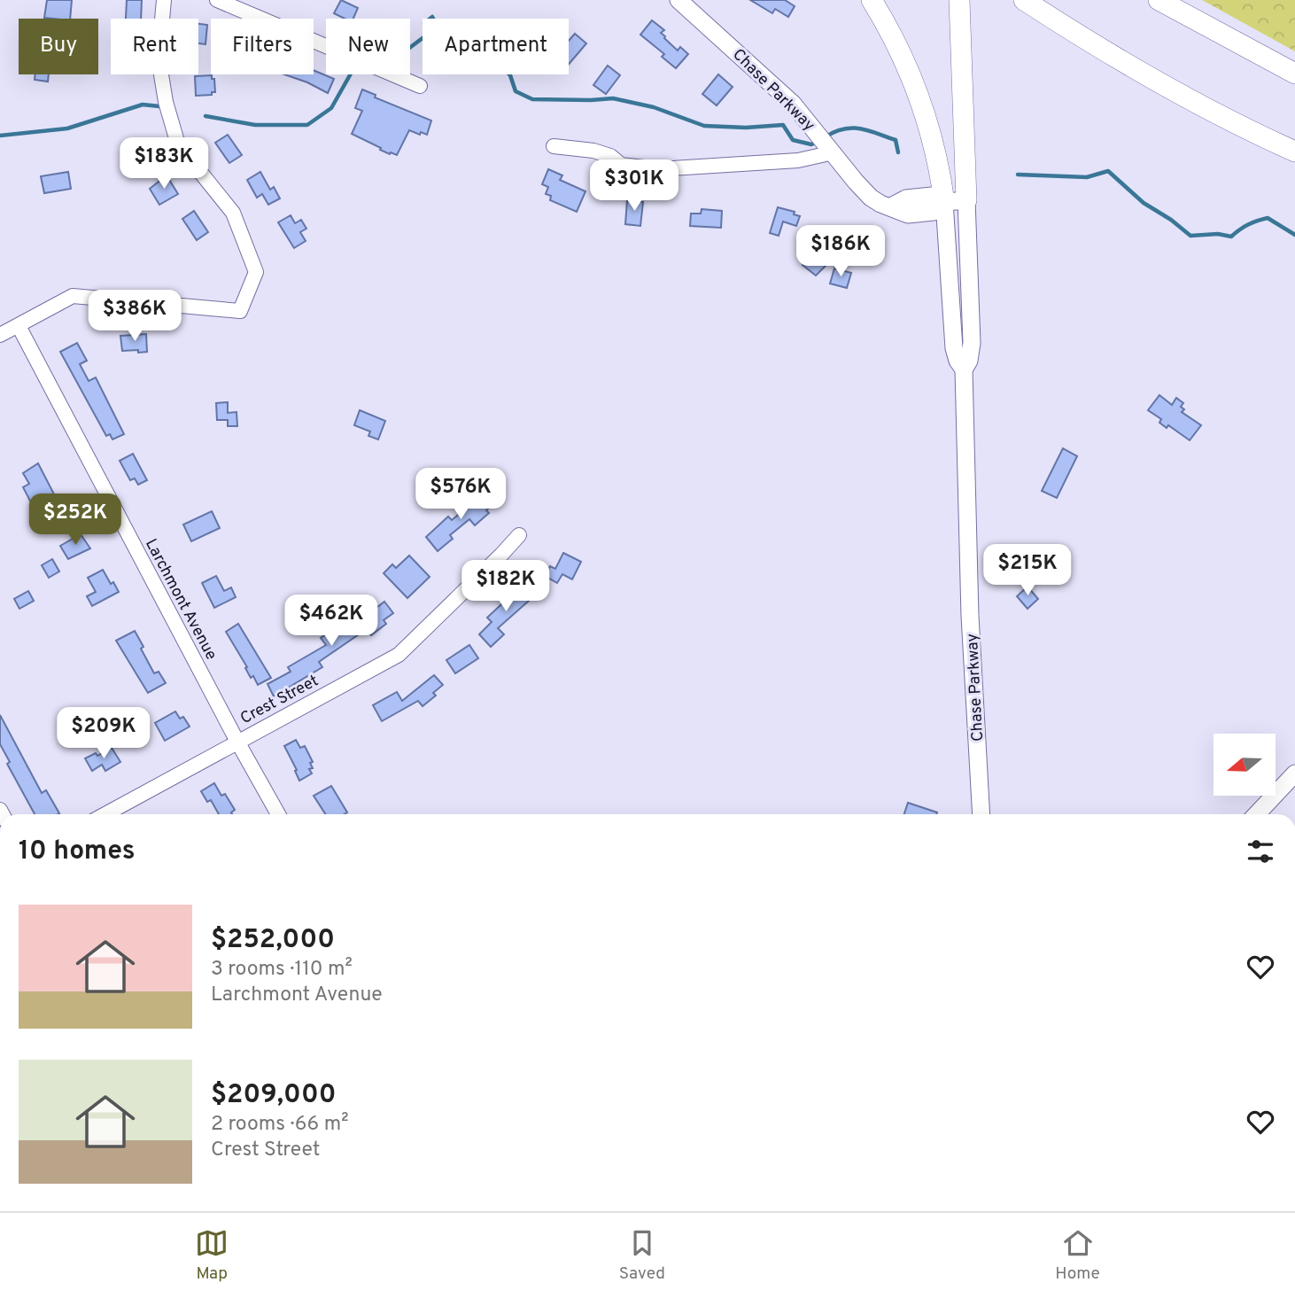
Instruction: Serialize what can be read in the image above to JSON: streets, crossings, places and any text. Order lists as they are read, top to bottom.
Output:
{
  "streets": {
    "main road": ["Chase Parkway"],
    "street": ["Larchmont Avenue", "Crest Street"]
  },
  "crossings": [
    ["Larchmont Avenue", "Crest Street"]
  ],
  "north": "left",
  "page": {
    "chip": [
      "Buy",
      "Rent",
      "Filters",
      "New",
      "Apartment"
    ],
    "price": [
      "$183K",
      "$301K",
      "$186K",
      "$386K",
      "$576K",
      "$252K",
      "$215K",
      "$182K",
      "$462K",
      "$209K"
    ],
    "heading": "10 homes",
    "list": [
      {
        "name": "$252,000",
        "note": "3 rooms · 110 m² · Larchmont Avenue"
      },
      {
        "name": "$209,000",
        "note": "2 rooms · 66 m² · Crest Street"
      }
    ],
    "tabs": ["Map", "Saved", "Home"]
  }
}
